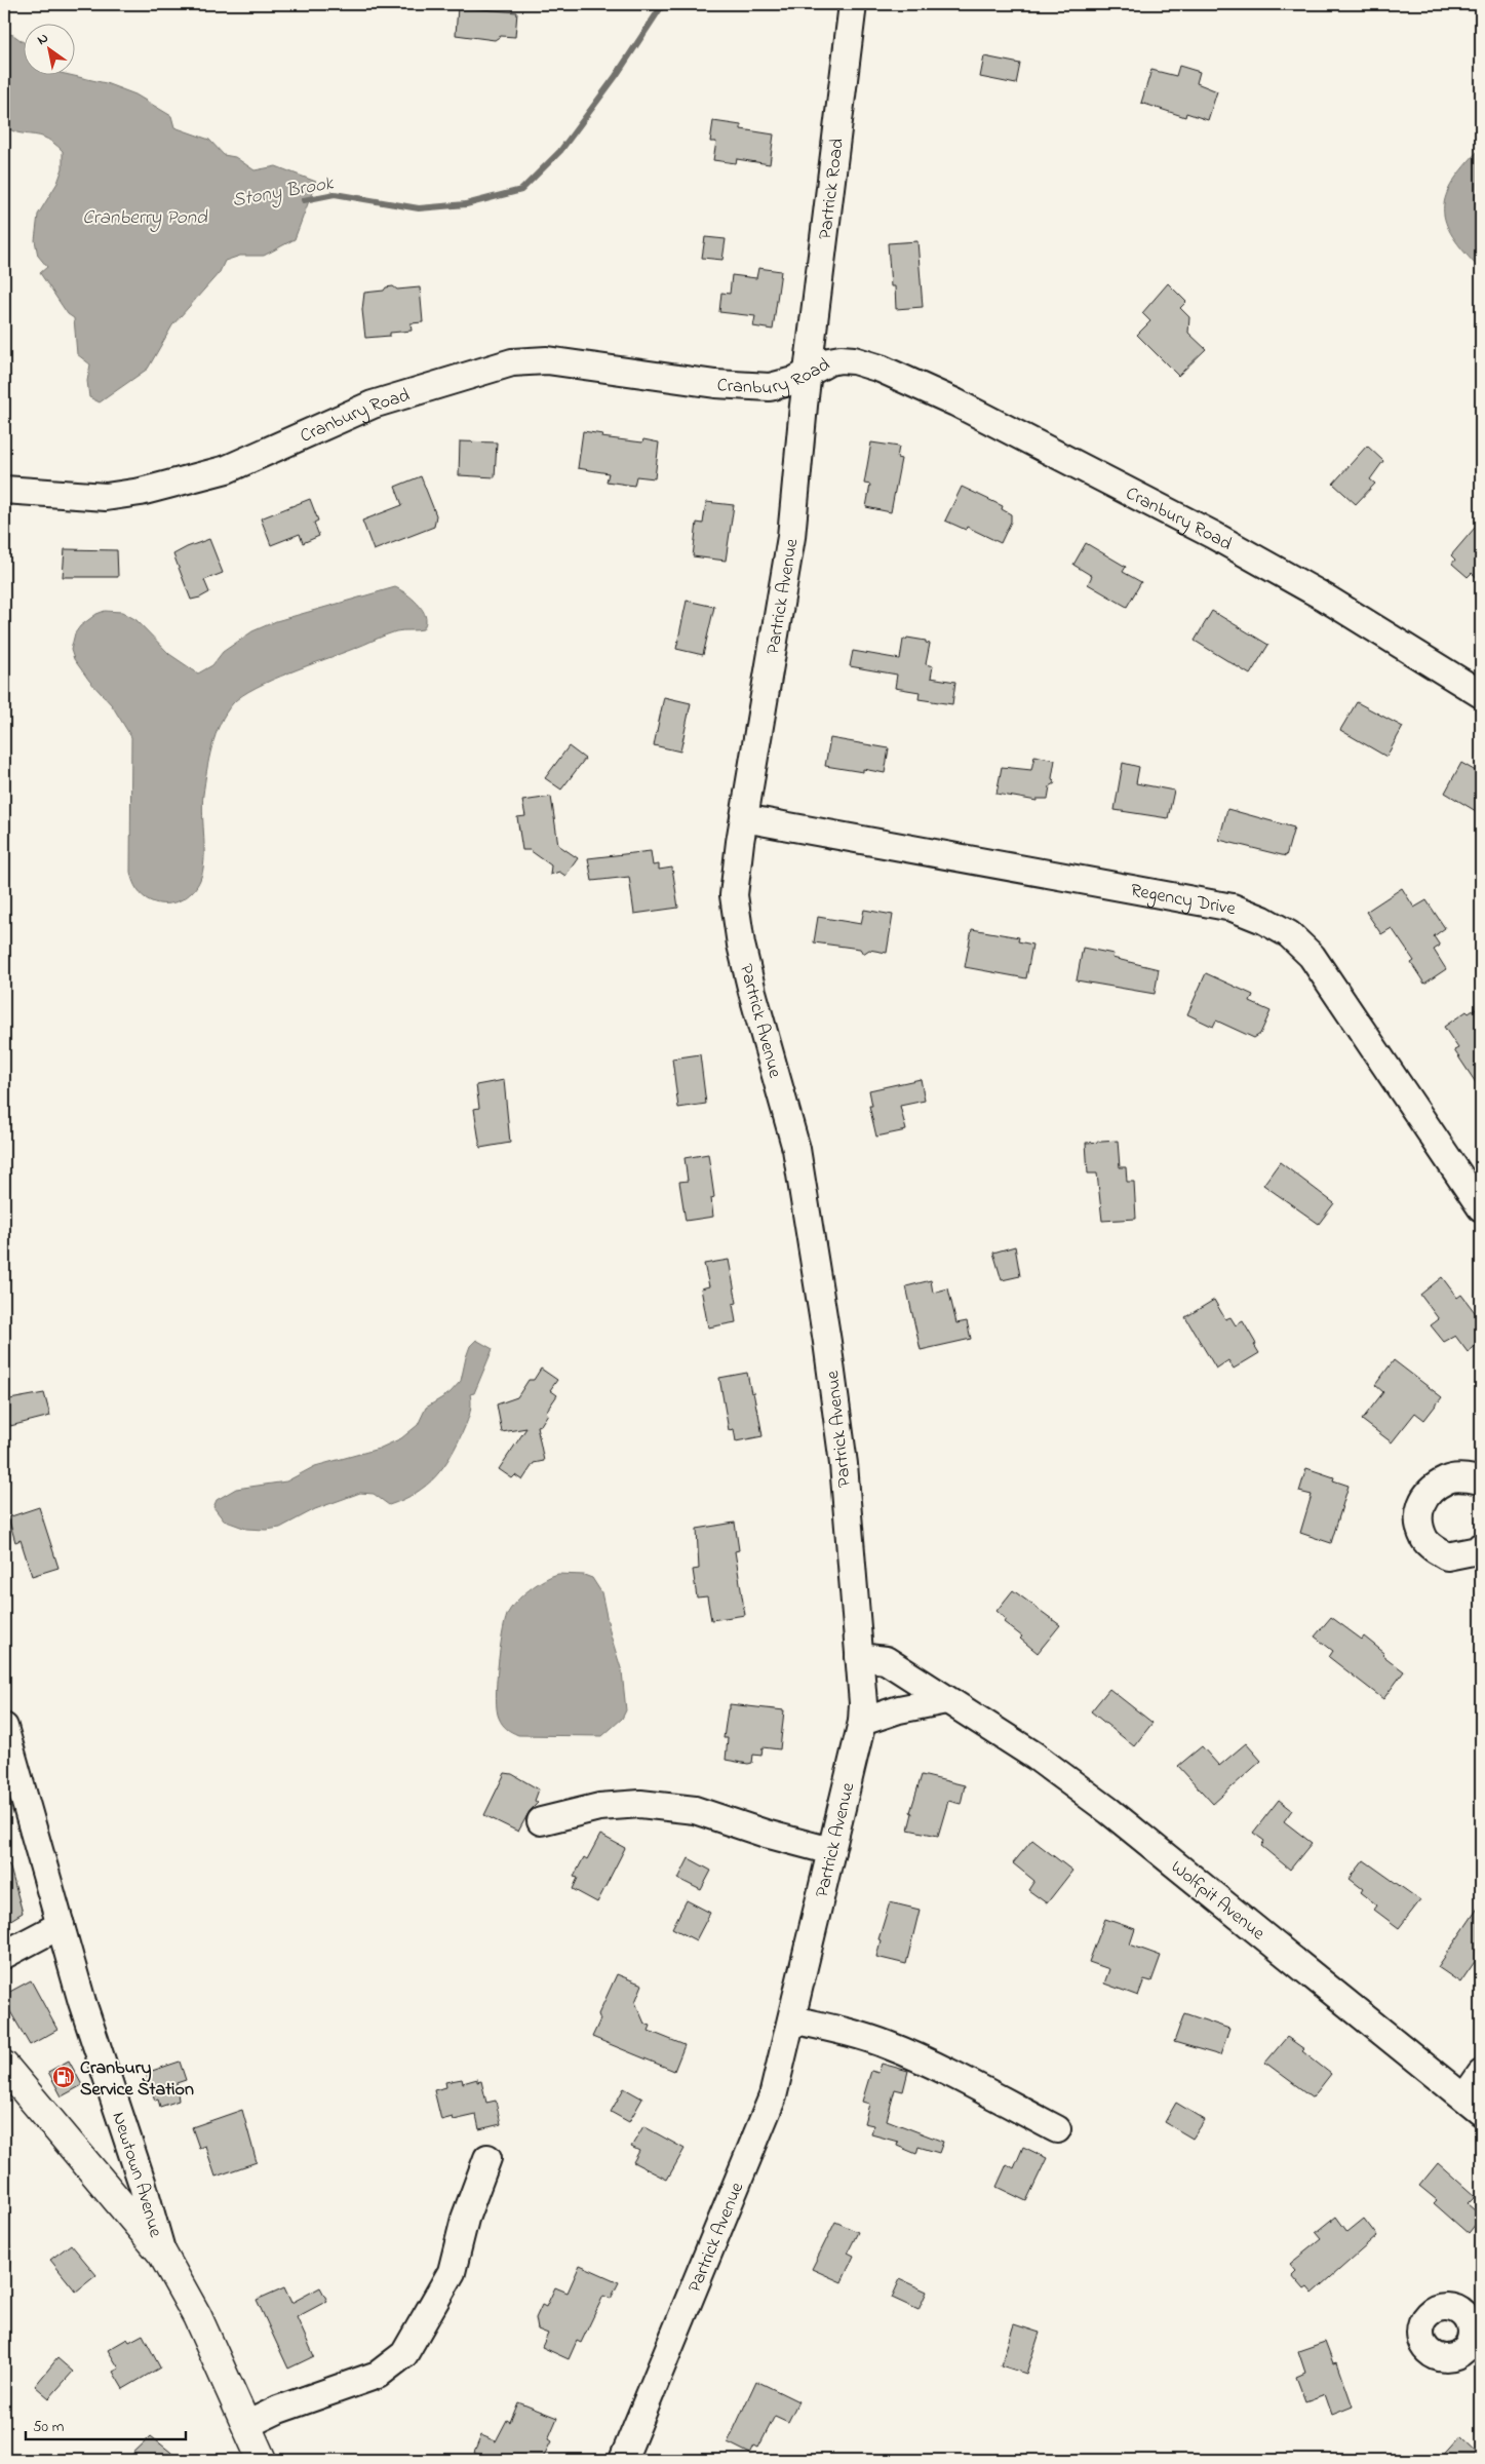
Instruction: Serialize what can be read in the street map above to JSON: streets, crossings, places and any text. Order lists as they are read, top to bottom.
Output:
{
  "streets": {
    "main road": ["Newtown Avenue"],
    "street": [
      "Partrick Road",
      "Cranbury Road",
      "Partrick Avenue",
      "Regency Drive",
      "Wolfpit Avenue"
    ]
  },
  "crossings": [
    ["Partrick Road", "Cranbury Road"],
    ["Partrick Road", "Partrick Avenue"],
    ["Cranbury Road", "Partrick Avenue"],
    ["Partrick Avenue", "Regency Drive"],
    ["Partrick Avenue", "Wolfpit Avenue"]
  ],
  "water": ["Stony Brook", "Cranberry Pond"],
  "places": {
    "fuel station": ["Cranbury Service Station"]
  },
  "scale_bar": "50 m",
  "north": "top left"
}
